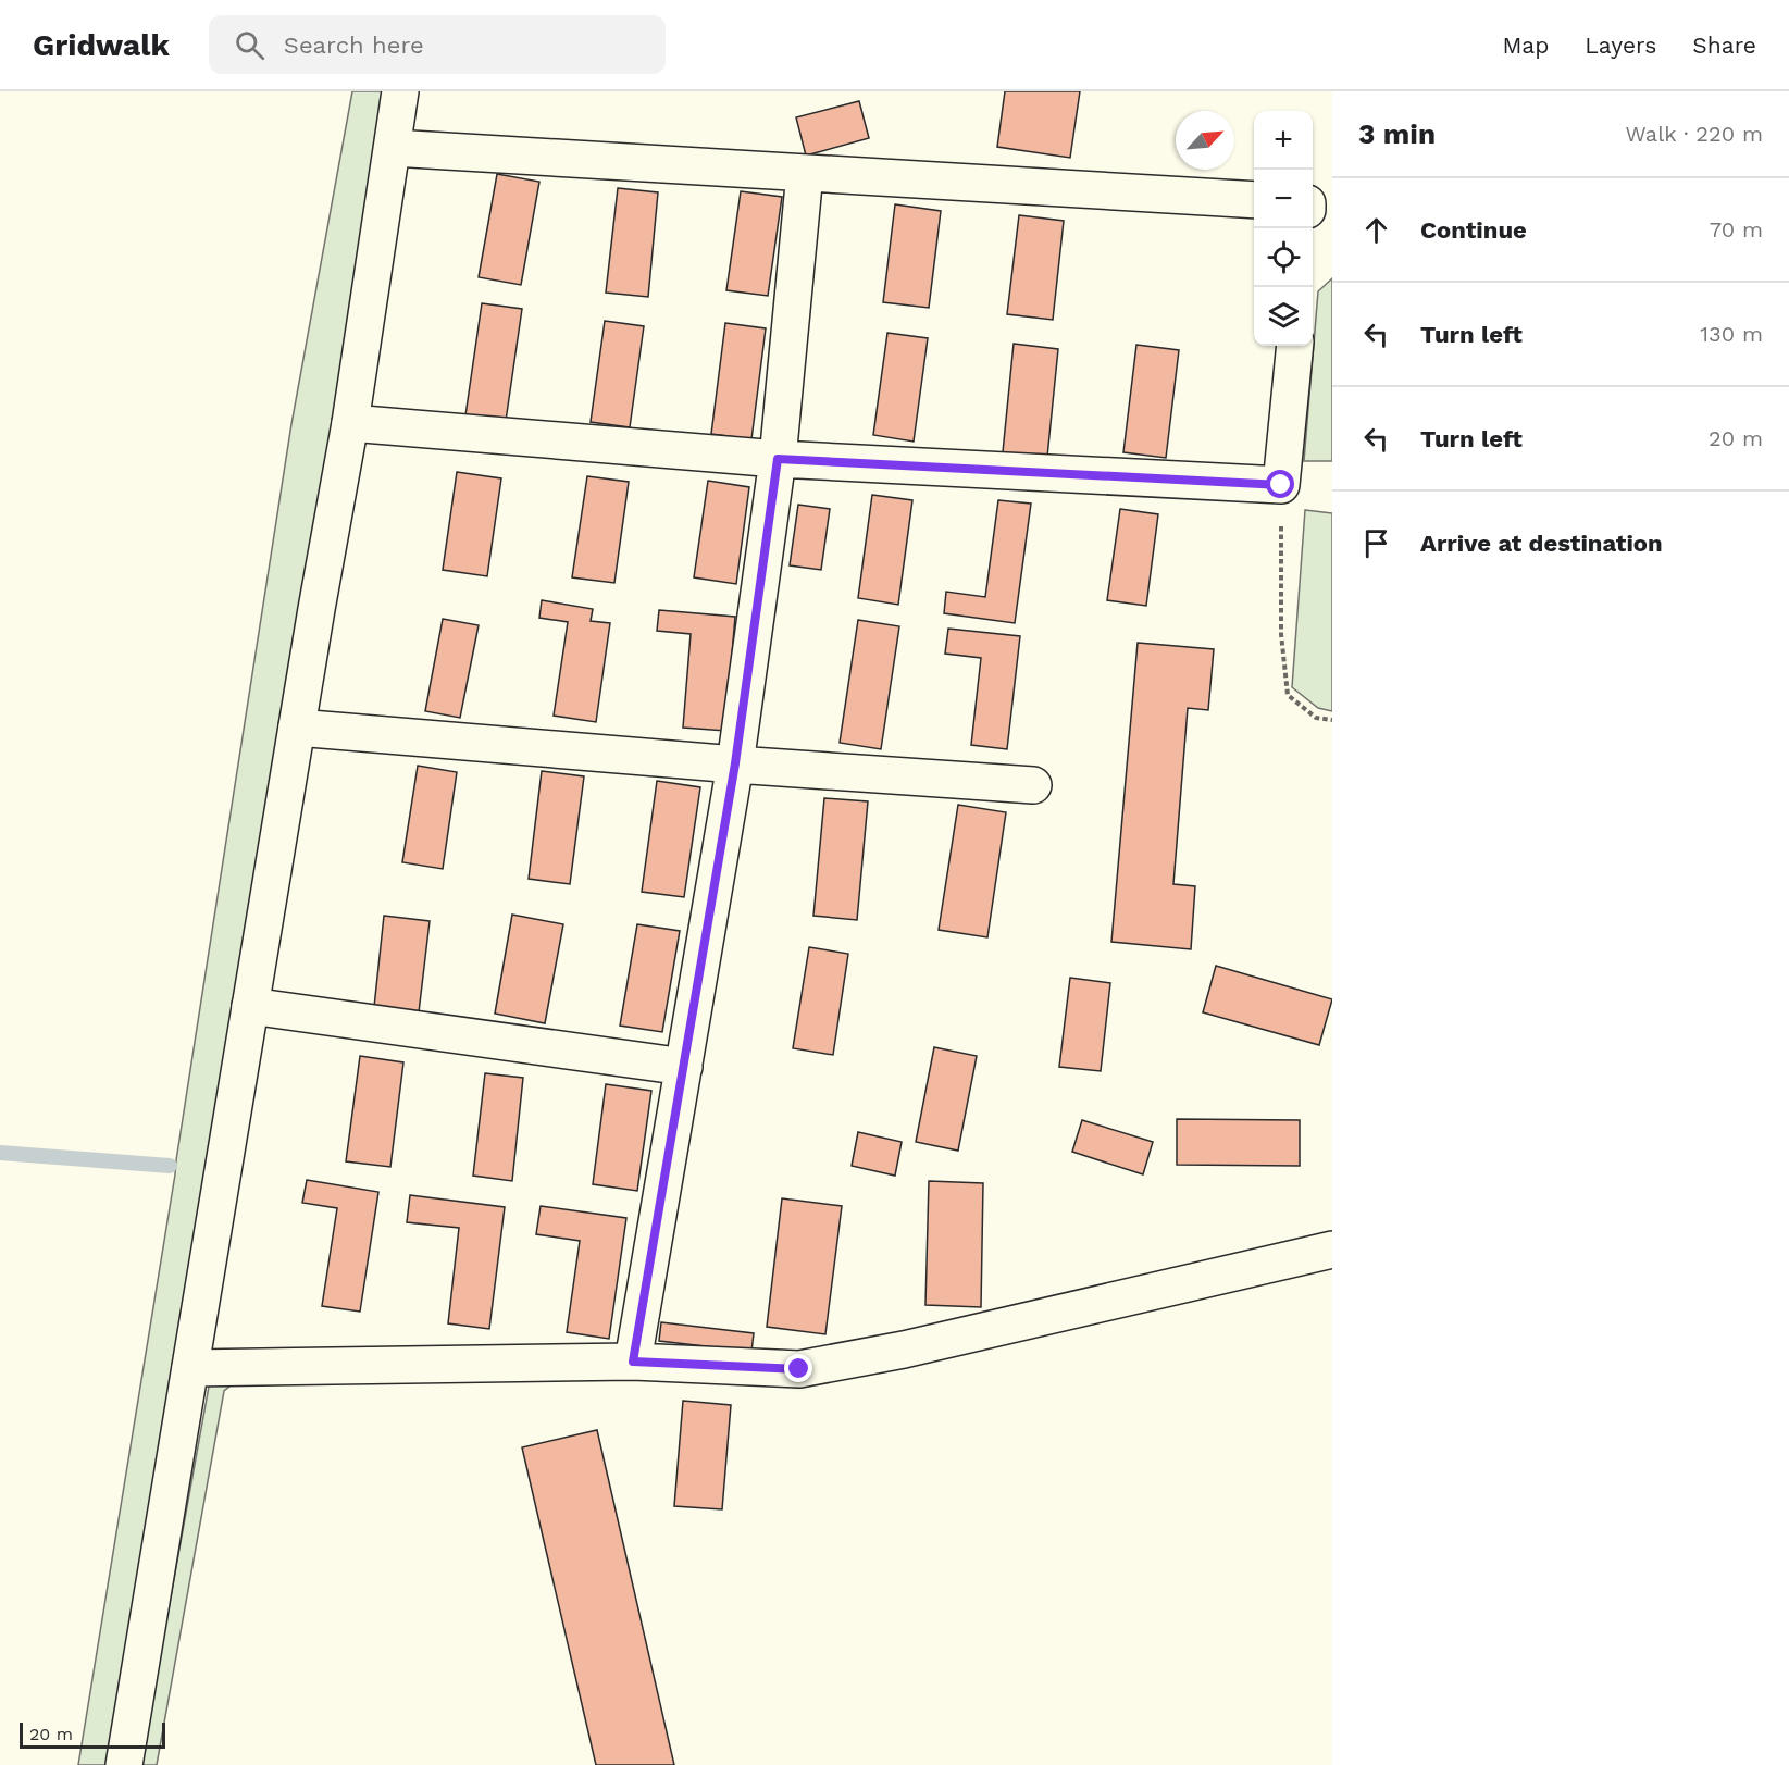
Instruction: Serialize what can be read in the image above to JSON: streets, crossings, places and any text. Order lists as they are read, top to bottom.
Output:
{
  "scale_bar": "20 m",
  "north": "top right",
  "page": {
    "header": "Gridwalk",
    "search": "Search here",
    "nav": ["Map", "Layers", "Share"],
    "heading": ["3 min", "Walk · 220 m"],
    "map_buttons": ["+", "−"],
    "list": [
      ["Continue", "70 m"],
      ["Turn left", "130 m"],
      ["Turn left", "20 m"],
      "Arrive at destination"
    ],
    "scale": "20 m"
  }
}
